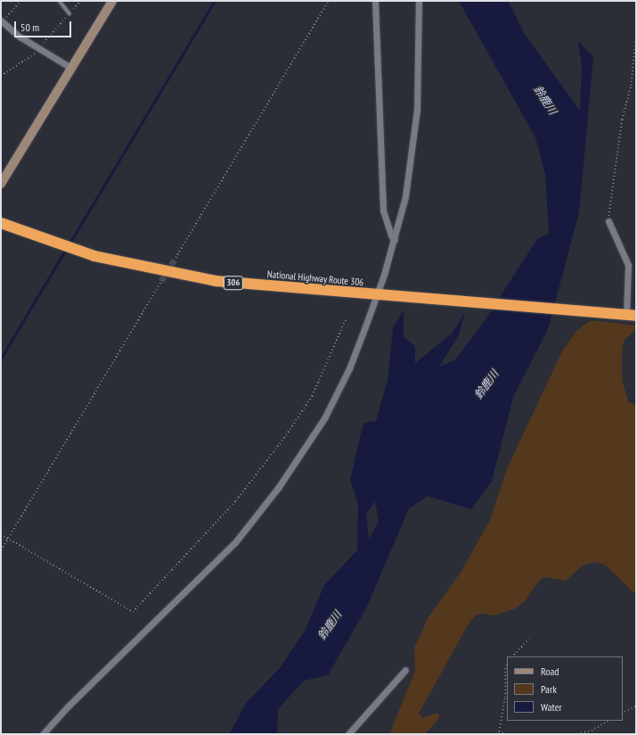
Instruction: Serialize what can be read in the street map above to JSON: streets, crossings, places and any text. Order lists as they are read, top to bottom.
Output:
{
  "streets": {
    "highway": ["National Highway Route 306", "306"]
  },
  "water": ["鈴鹿川"],
  "legend": ["Road", "Park", "Water"],
  "scale_bar": "50 m"
}
